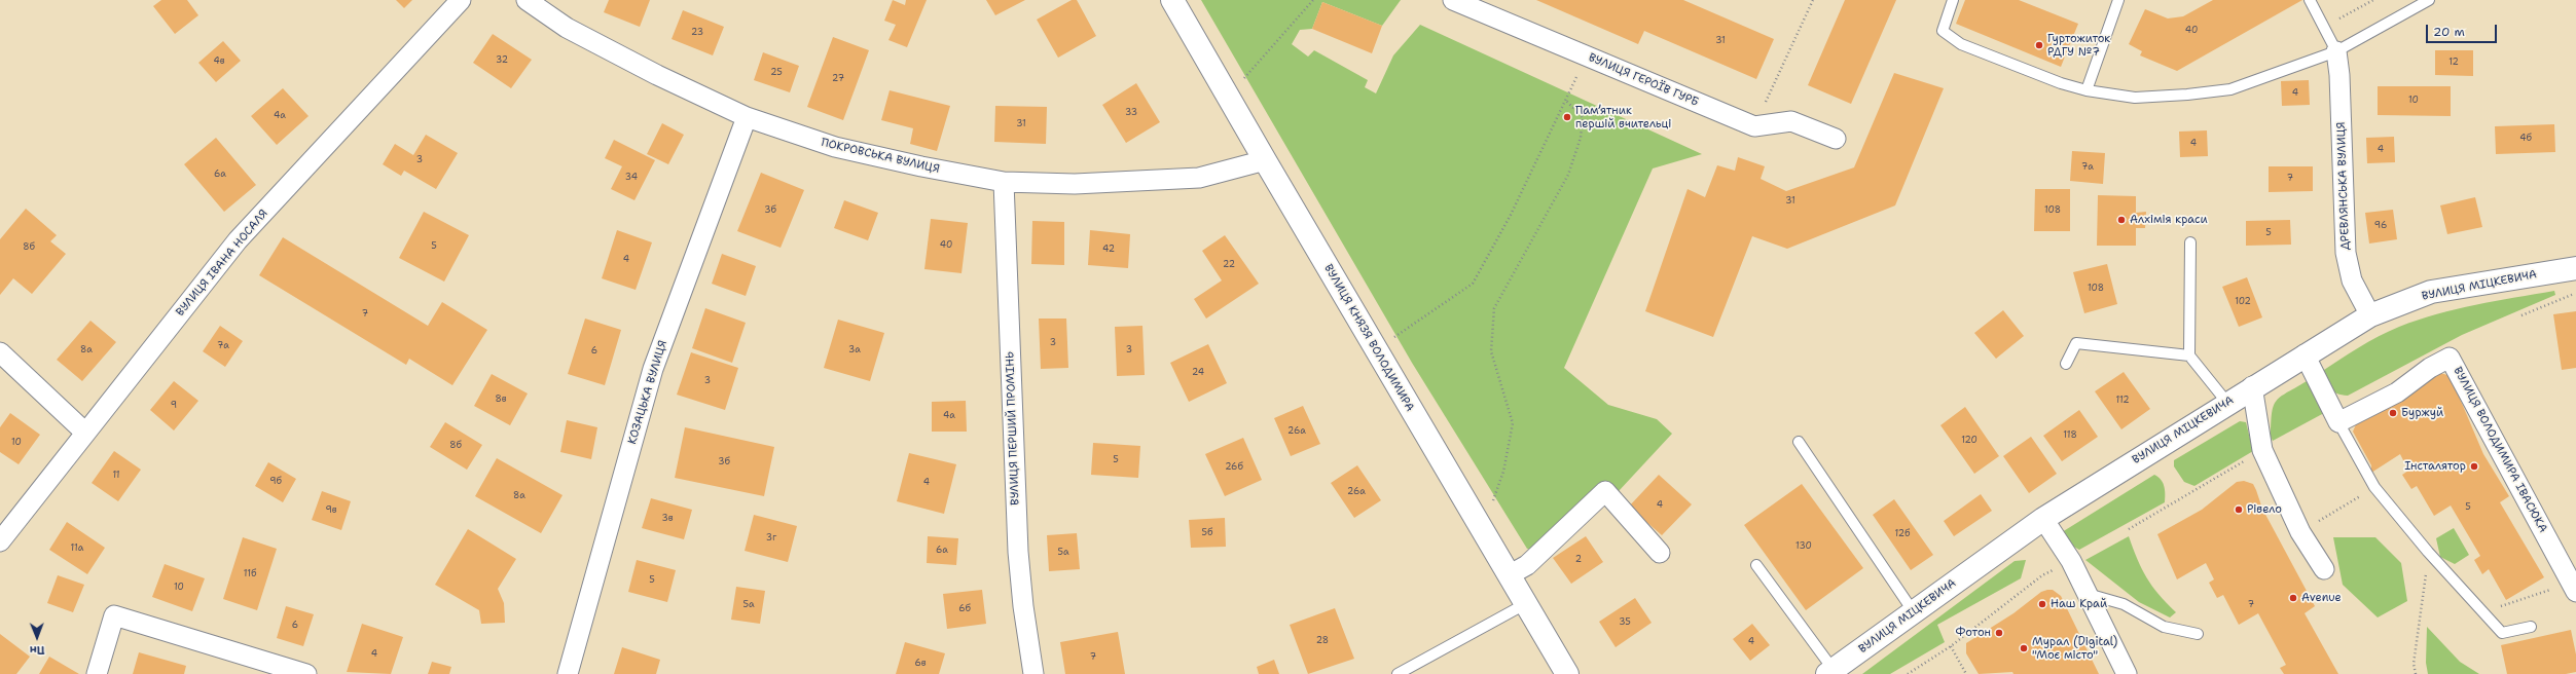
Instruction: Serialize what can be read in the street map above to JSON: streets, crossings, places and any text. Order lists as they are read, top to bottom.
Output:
{
  "streets": {
    "main road": ["ВУЛИЦЯ МІЦКЕВИЧА", "ВУЛИЦЯ КНЯЗЯ ВОЛОДИМИРА"],
    "street": [
      "ВУЛИЦЯ ГЕРОЇВ ГУРБ",
      "ПОКРОВСЬКА ВУЛИЦЯ",
      "ДРЕВЛЯНСЬКА ВУЛИЦЯ",
      "ВУЛИЦЯ ІВАНА НОСАЛЯ",
      "КОЗАЦЬКА ВУЛИЦЯ",
      "ВУЛИЦЯ ПЕРШИЙ ПРОМІНЬ",
      "ВУЛИЦЯ ВОЛОДИМИРА ІВАСЮКА"
    ]
  },
  "crossings": [
    ["ПОКРОВСЬКА ВУЛИЦЯ", "ВУЛИЦЯ КНЯЗЯ ВОЛОДИМИРА"],
    ["ПОКРОВСЬКА ВУЛИЦЯ", "КОЗАЦЬКА ВУЛИЦЯ"],
    ["ПОКРОВСЬКА ВУЛИЦЯ", "ВУЛИЦЯ ПЕРШИЙ ПРОМІНЬ"],
    ["ДРЕВЛЯНСЬКА ВУЛИЦЯ", "ВУЛИЦЯ МІЦКЕВИЧА"]
  ],
  "places": [
    "Гуртожиток РДГУ №7",
    "Пам’ятник першій вчительці",
    "Алхімія краси",
    "Буржуй",
    "Інсталятор",
    "Рівело",
    "Avenue",
    "Наш Край",
    "Фотон",
    "Мурал (Digital) \"Моє місто\""
  ],
  "house_numbers": [
    "40",
    "23",
    "31",
    "32",
    "4в",
    "12",
    "25",
    "27",
    "4",
    "10",
    "33",
    "4а",
    "31",
    "4б",
    "4",
    "4",
    "3",
    "7а",
    "6а",
    "34",
    "7",
    "31",
    "3б",
    "108",
    "96",
    "5",
    "40",
    "5",
    "8б",
    "42",
    "4",
    "22",
    "108",
    "102",
    "7",
    "3",
    "7а",
    "8а",
    "3а",
    "3",
    "6",
    "24",
    "3",
    "8в",
    "112",
    "9",
    "4а",
    "26а",
    "118",
    "120",
    "10",
    "8б",
    "5",
    "3б",
    "26б",
    "11",
    "9б",
    "4",
    "26а",
    "8а",
    "4",
    "5",
    "9в",
    "3в",
    "5б",
    "12б",
    "3г",
    "130",
    "11а",
    "6а",
    "5а",
    "2",
    "11б",
    "5",
    "10",
    "5а",
    "7",
    "6б",
    "35",
    "6",
    "28",
    "4",
    "4",
    "7",
    "6в"
  ],
  "scale_bar": "20 m",
  "north": "bottom"
}
